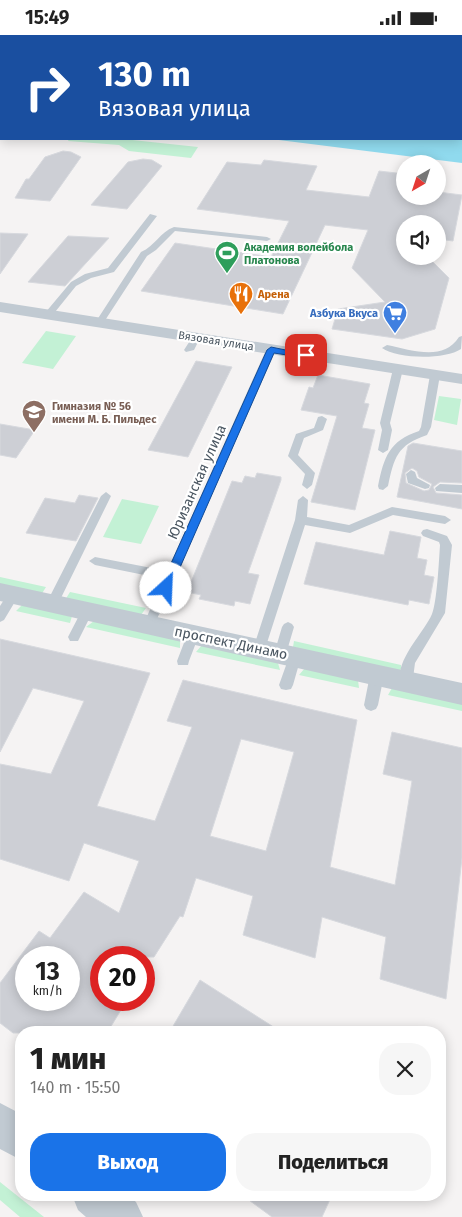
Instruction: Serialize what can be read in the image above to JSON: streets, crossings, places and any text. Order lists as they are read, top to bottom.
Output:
{
  "streets": {
    "street": ["Вязовая улица", "проспект Динамо"],
    "lane": ["Юризанская улица"]
  },
  "crossings": [
    ["Вязовая улица", "Юризанская улица"],
    ["Юризанская улица", "проспект Динамо"]
  ],
  "places": {
    "sports": ["Академия волейбола Платонова"],
    "restaurant": ["Арена"],
    "supermarket": ["Азбука Вкуса"],
    "school or university": ["Гимназия № 56 имени М. Б. Пильдес"]
  },
  "north": "bottom left",
  "page": {
    "status": "15:49",
    "turn": ["130 m", "Вязовая улица"],
    "speed": "13 km/h",
    "limit": "20",
    "heading": ["1 мин", "140 m · 15:50"],
    "buttons": ["Выход", "Поделиться"]
  }
}
